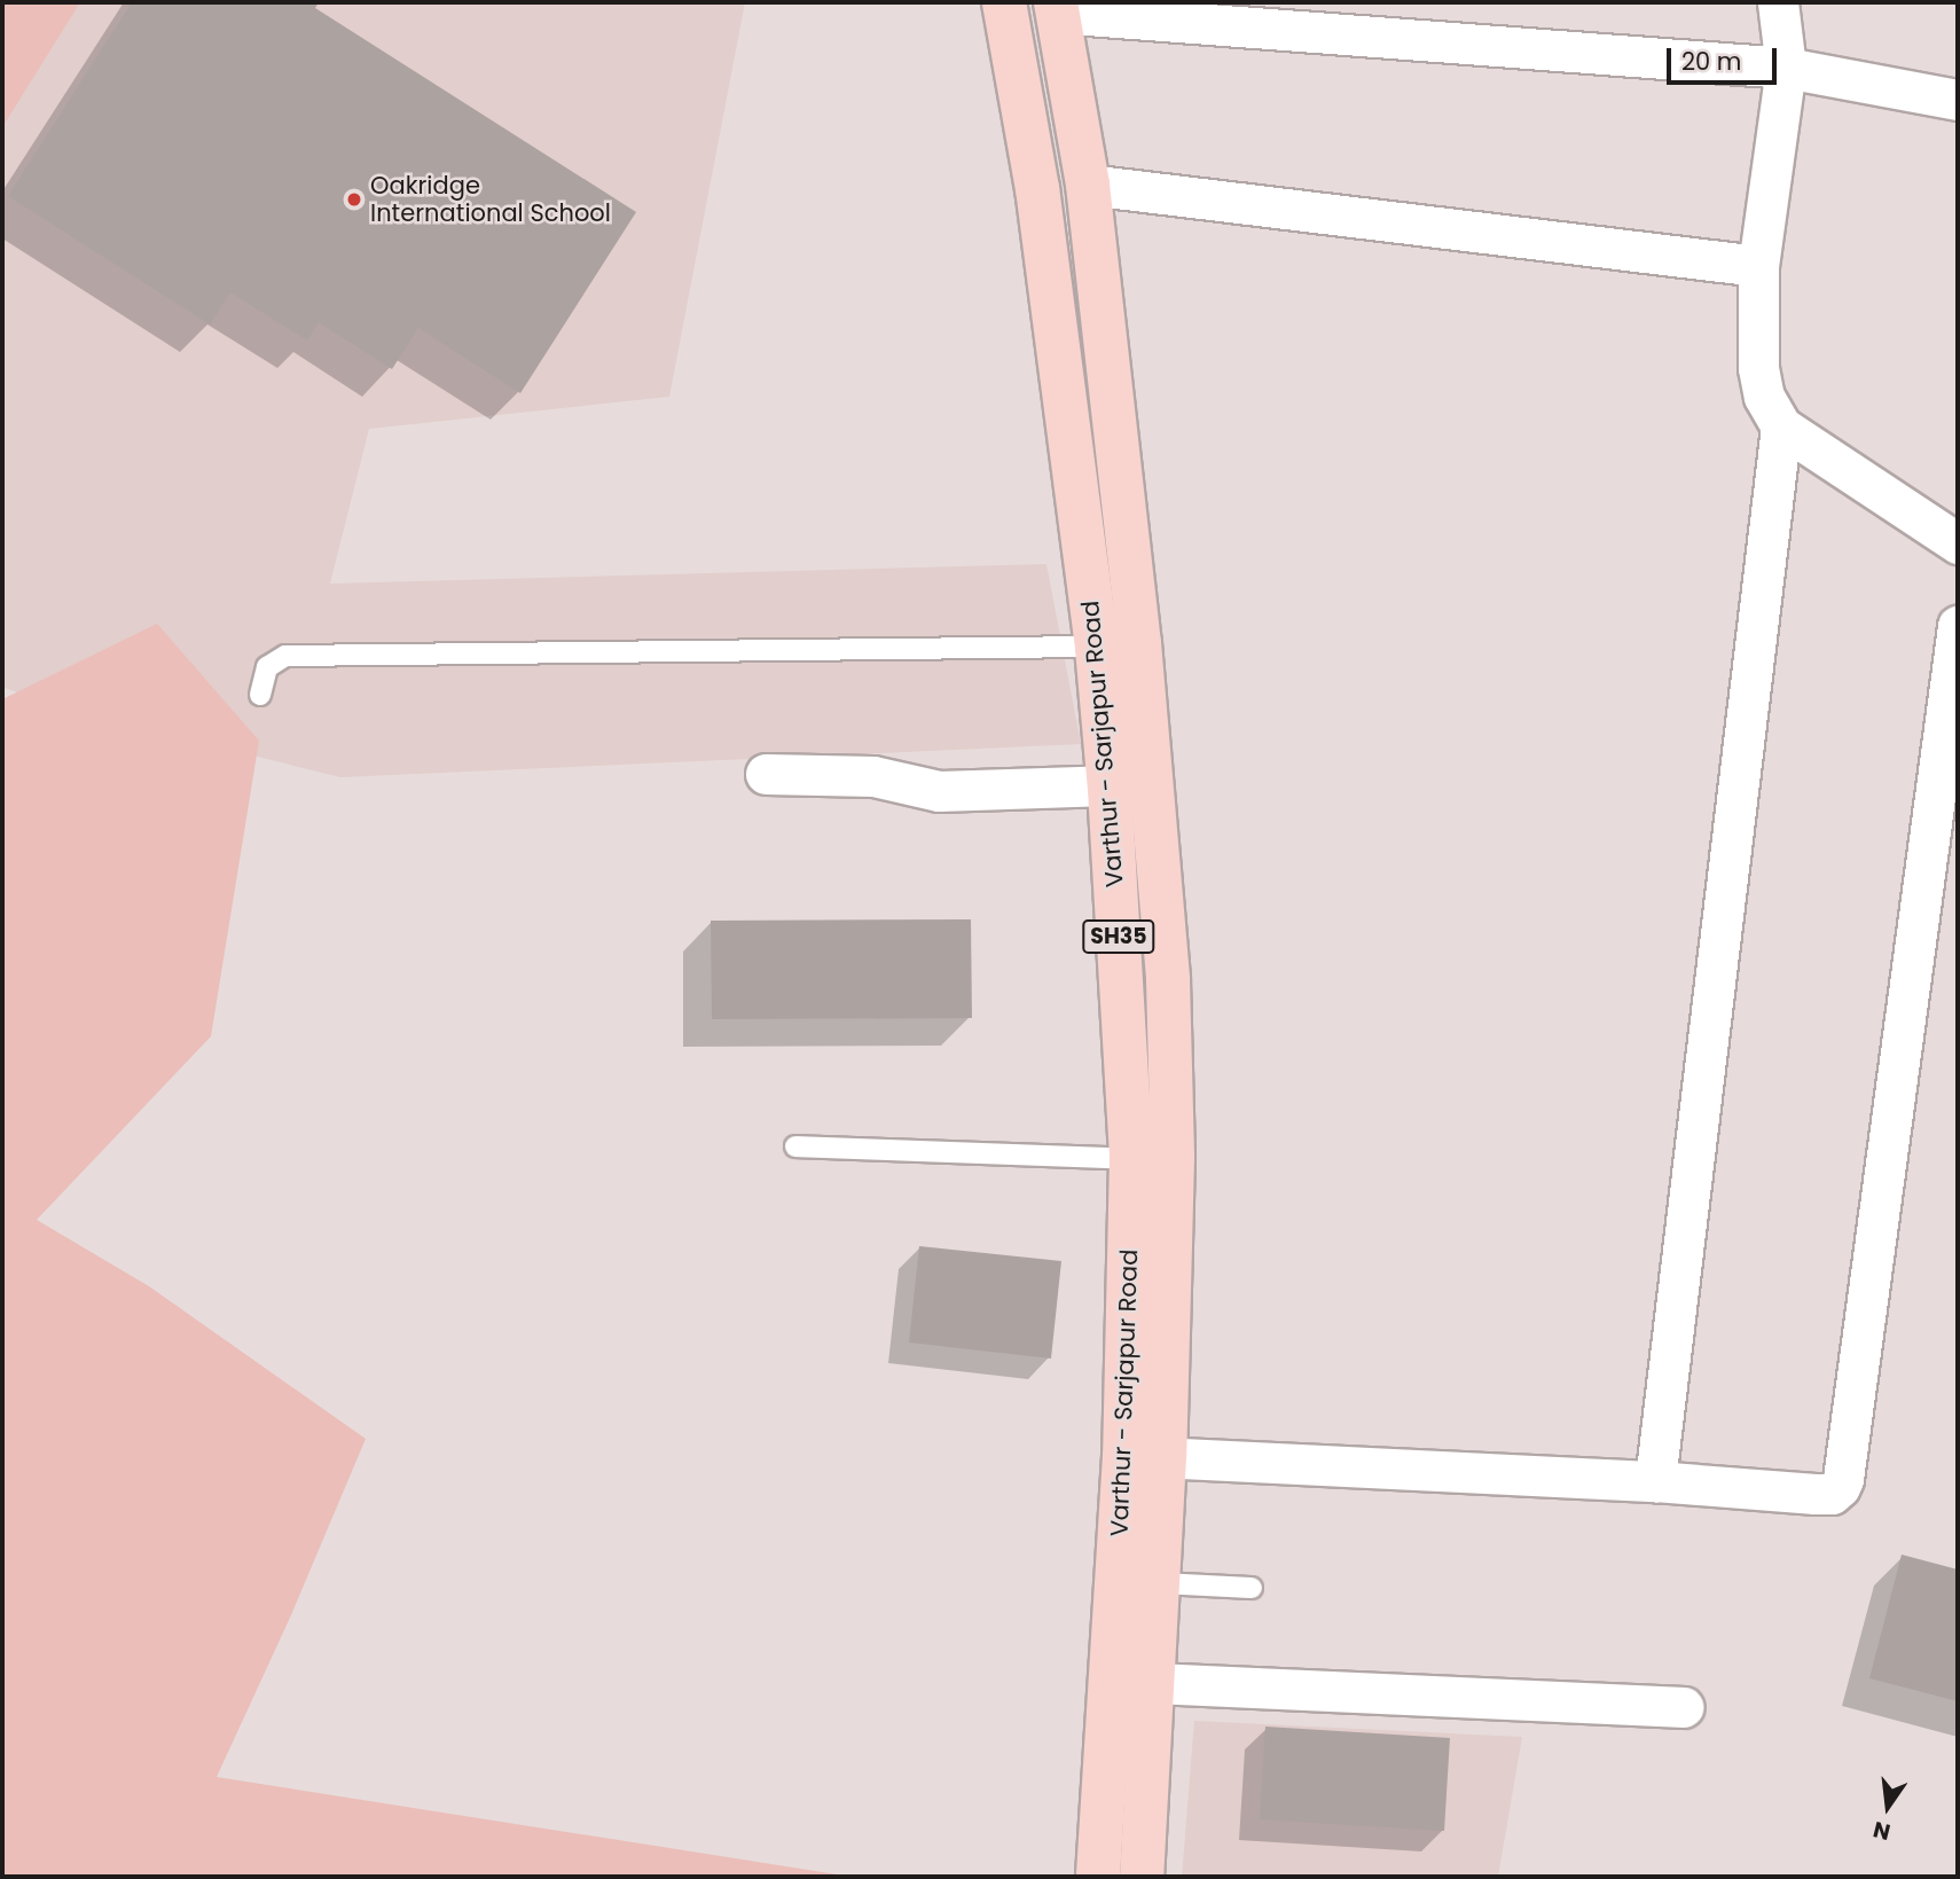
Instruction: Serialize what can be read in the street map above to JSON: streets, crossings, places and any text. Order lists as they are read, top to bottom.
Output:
{
  "streets": {
    "main road": ["Varthur - Sarjapur Road", "SH35"]
  },
  "places": ["Oakridge International School"],
  "scale_bar": "20 m",
  "north": "bottom"
}
